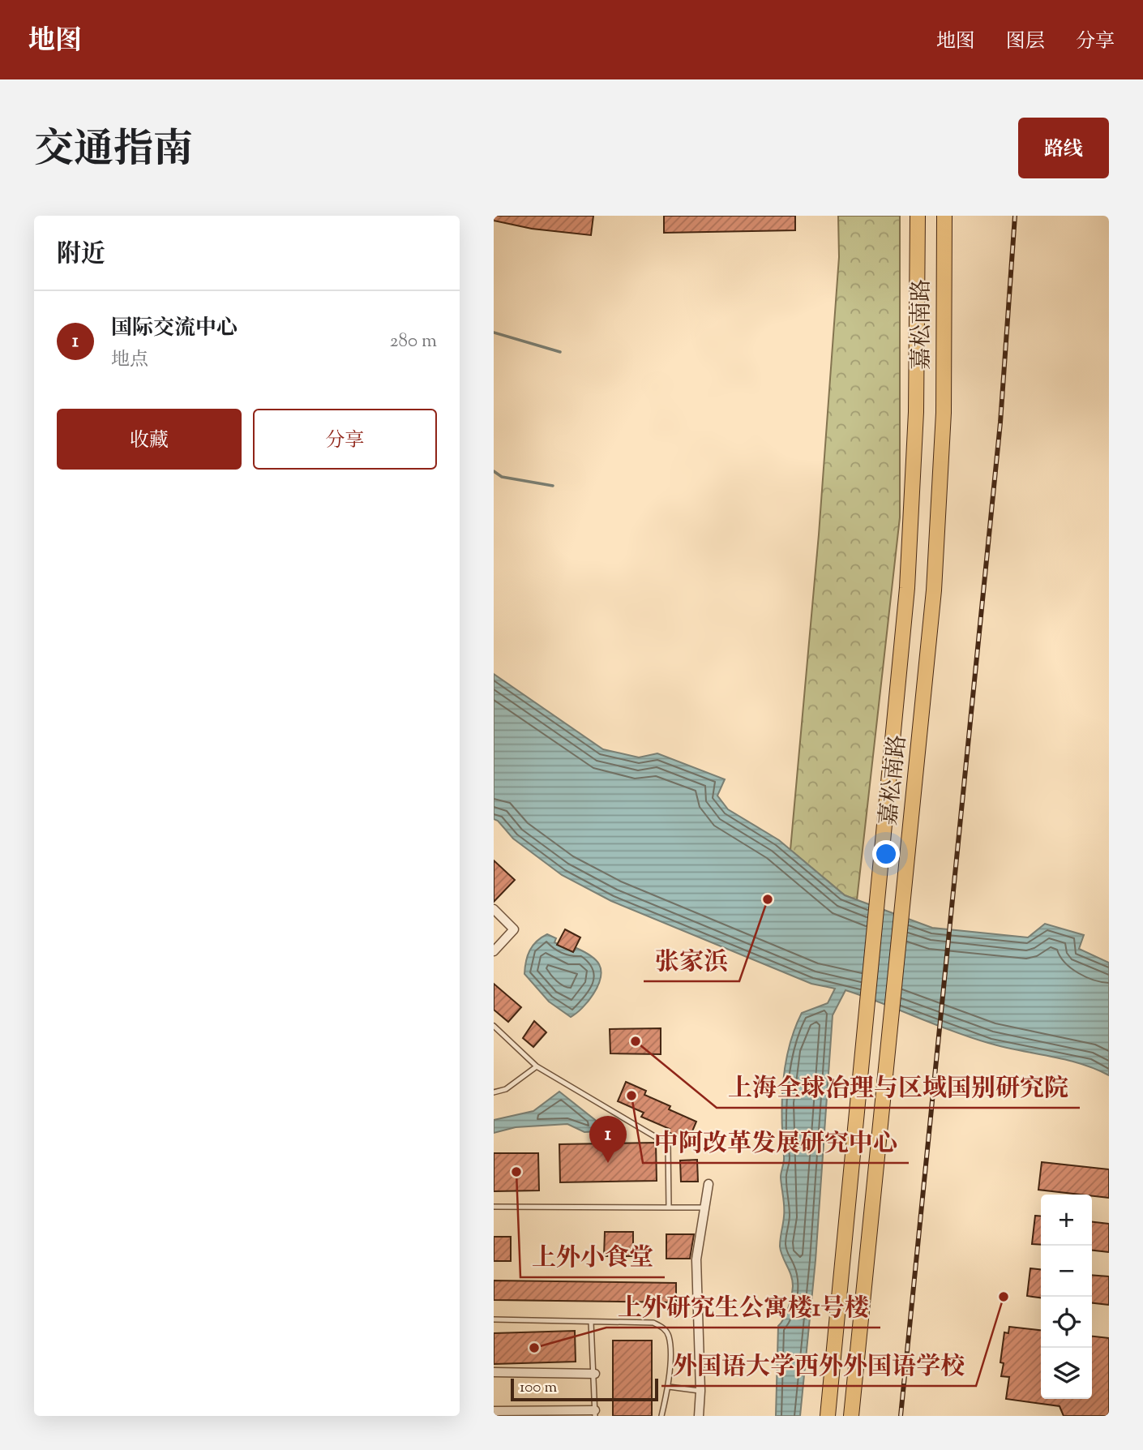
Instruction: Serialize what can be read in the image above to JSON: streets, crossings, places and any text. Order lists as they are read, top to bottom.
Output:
{
  "streets": {
    "main road": ["嘉松南路"]
  },
  "places": [
    "张家浜",
    "上海全球冶理与区域国别研究院",
    "中阿改革发展研究中心",
    "上外小食堂",
    "外国语大学西外外国语学校",
    "上外研究生公寓楼1号楼"
  ],
  "scale_bar": "100 m",
  "page": {
    "header": "地图",
    "nav": ["地图", "图层", "分享"],
    "title": "交通指南",
    "buttons": [
      "路线",
      ["收藏", "分享"]
    ],
    "heading": "附近",
    "list": [
      {
        "mark": "1",
        "name": "国际交流中心",
        "note": "地点",
        "value": "280 m"
      }
    ],
    "pins": "1",
    "map_buttons": ["+", "−"],
    "scale": "100 m"
  }
}
